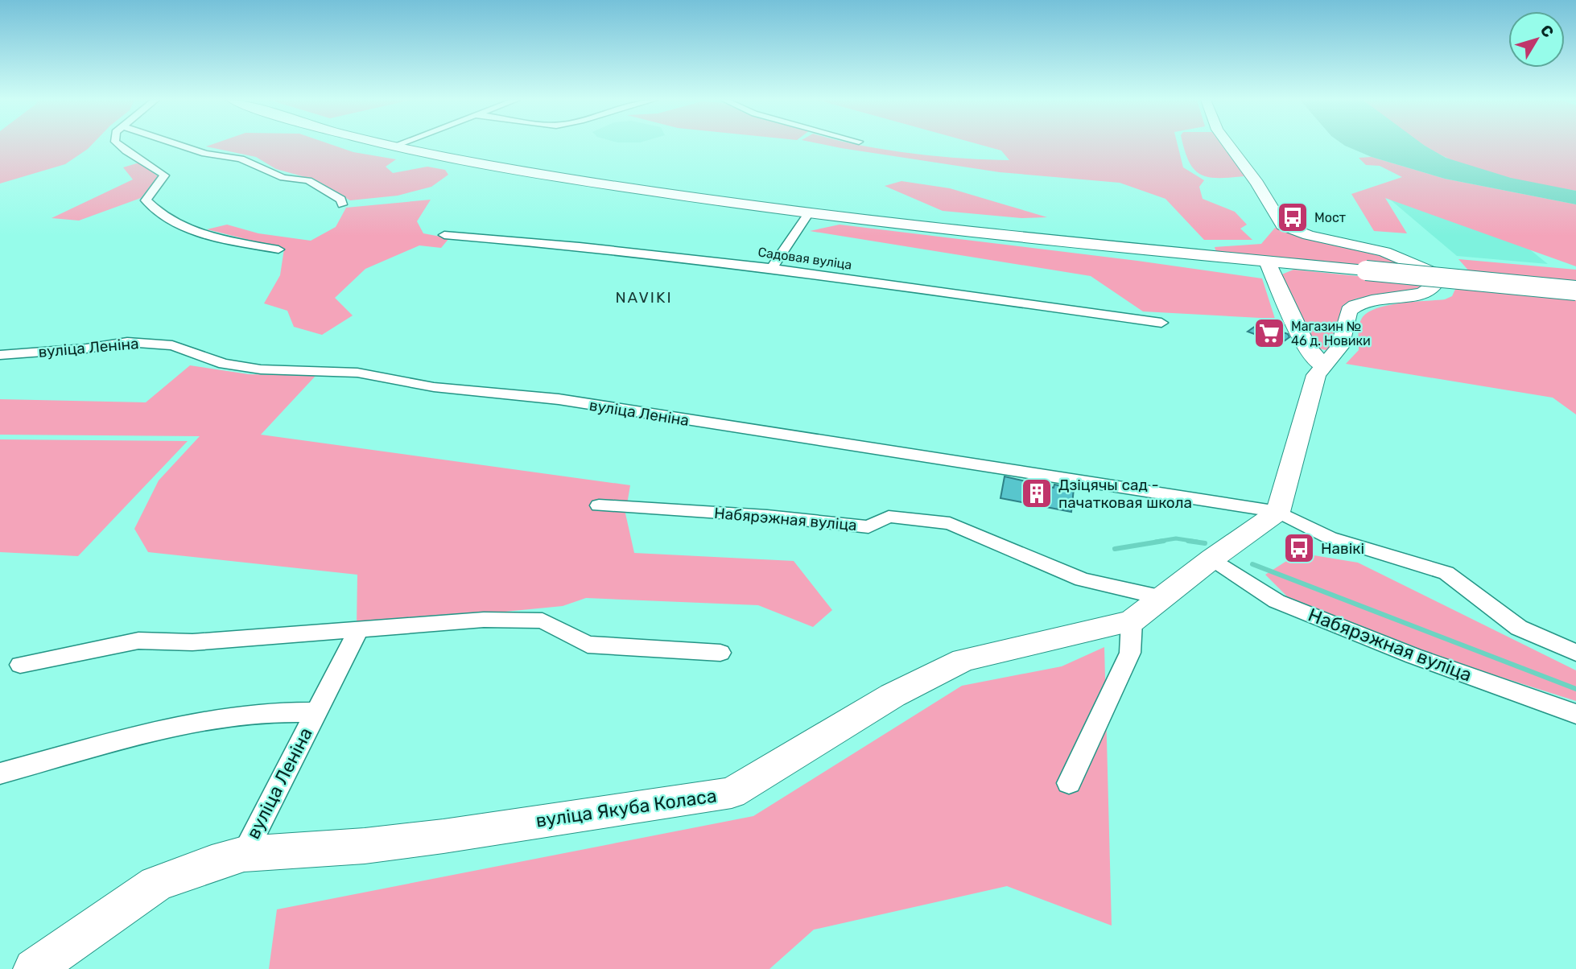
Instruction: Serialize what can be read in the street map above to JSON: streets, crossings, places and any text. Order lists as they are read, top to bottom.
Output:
{
  "streets": {
    "street": [
      "Садовая вуліца",
      "вуліца Леніна",
      "Набярэжная вуліца",
      "вуліца Якуба Коласа"
    ]
  },
  "crossings": [
    ["вуліца Леніна", "вуліца Якуба Коласа"],
    ["Набярэжная вуліца", "вуліца Якуба Коласа"]
  ],
  "districts": ["NAVIKI"],
  "places": {
    "bus stop": ["Мост", "Навікі"],
    "supermarket": ["Магазин № 46 д. Новики"],
    "building": ["Дзіцячы сад - пачатковая школа"]
  },
  "north": "top right"
}
